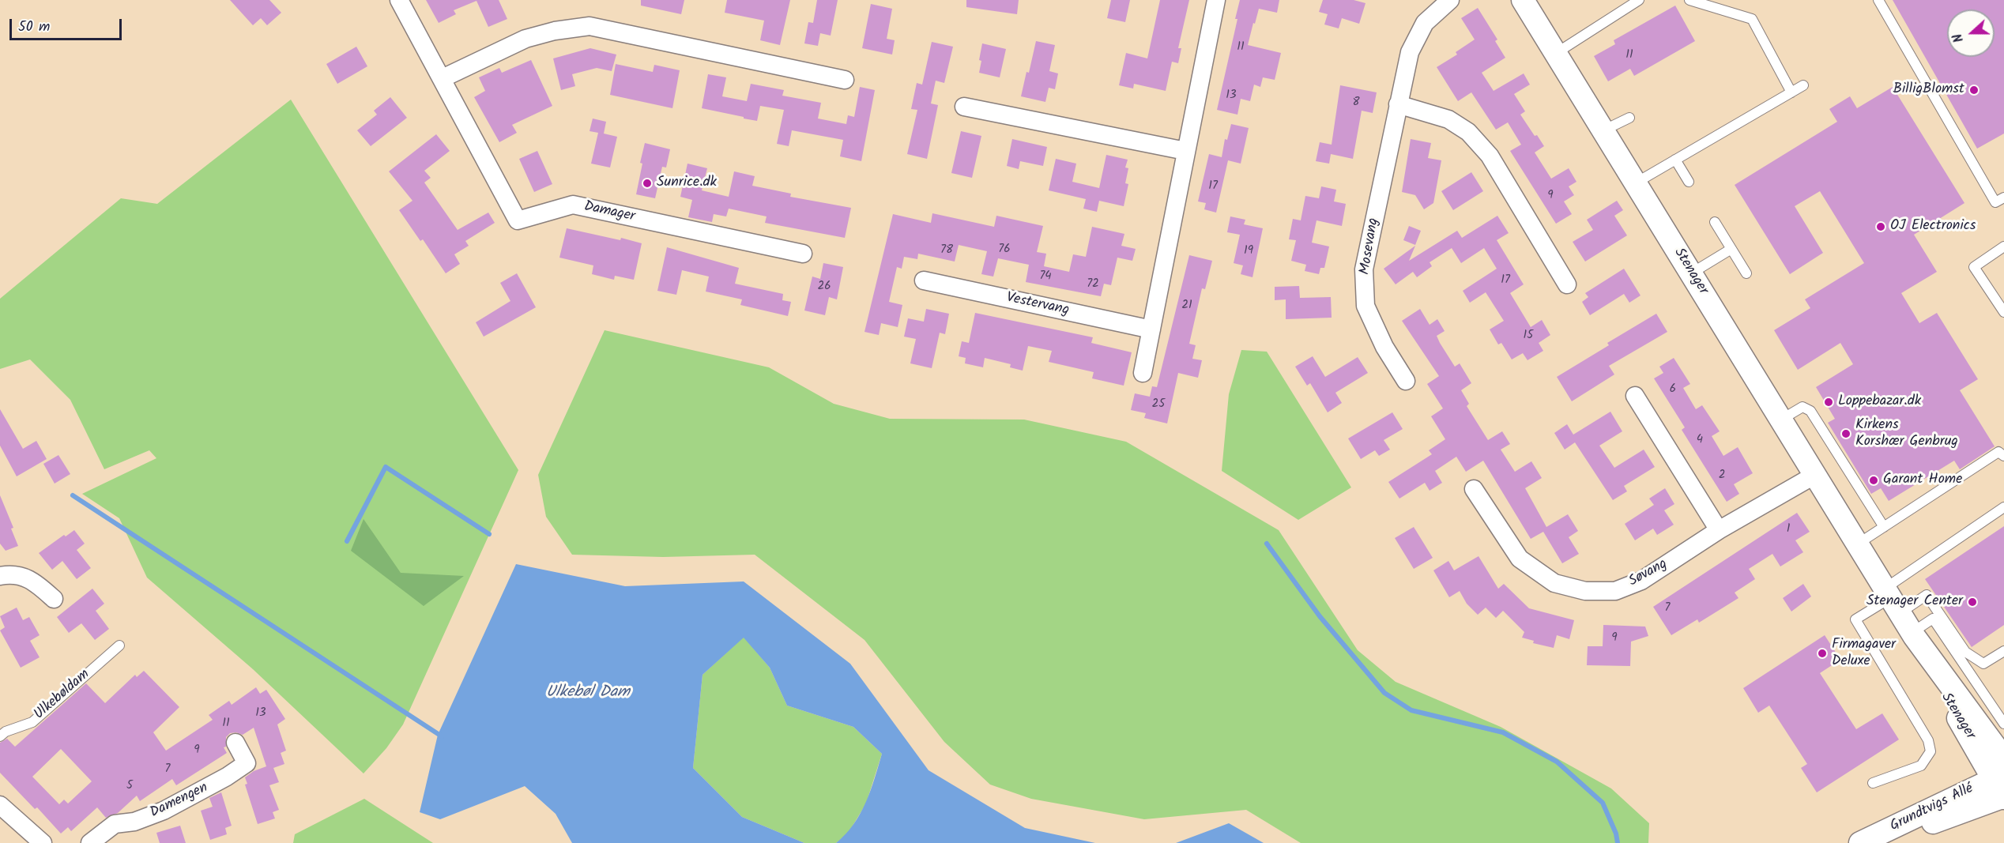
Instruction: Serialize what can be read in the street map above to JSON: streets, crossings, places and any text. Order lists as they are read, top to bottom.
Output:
{
  "streets": {
    "street": [
      "Damager",
      "Mosevang",
      "Stenager",
      "Vestervang",
      "Søvang",
      "Damengen",
      "Grundtvigs Allé"
    ],
    "lane": ["Ulkebøldam"]
  },
  "crossings": [
    ["Stenager", "Søvang"],
    ["Stenager", "Grundtvigs Allé"]
  ],
  "water": ["Ulkebøl Dam"],
  "places": [
    "BilligBlomst",
    "Sunrice.dk",
    "OJ Electronics",
    "Loppebazar.dk",
    "Kirkens Korshær Genbrug",
    "Garant Home",
    "Stenager Center",
    "Firmagaver Deluxe"
  ],
  "house_numbers": [
    "11",
    "11",
    "13",
    "8",
    "17",
    "9",
    "76",
    "78",
    "19",
    "74",
    "17",
    "72",
    "26",
    "21",
    "15",
    "6",
    "25",
    "4",
    "2",
    "1",
    "7",
    "9",
    "13",
    "11",
    "9",
    "7",
    "5"
  ],
  "scale_bar": "50 m",
  "north": "left"
}
